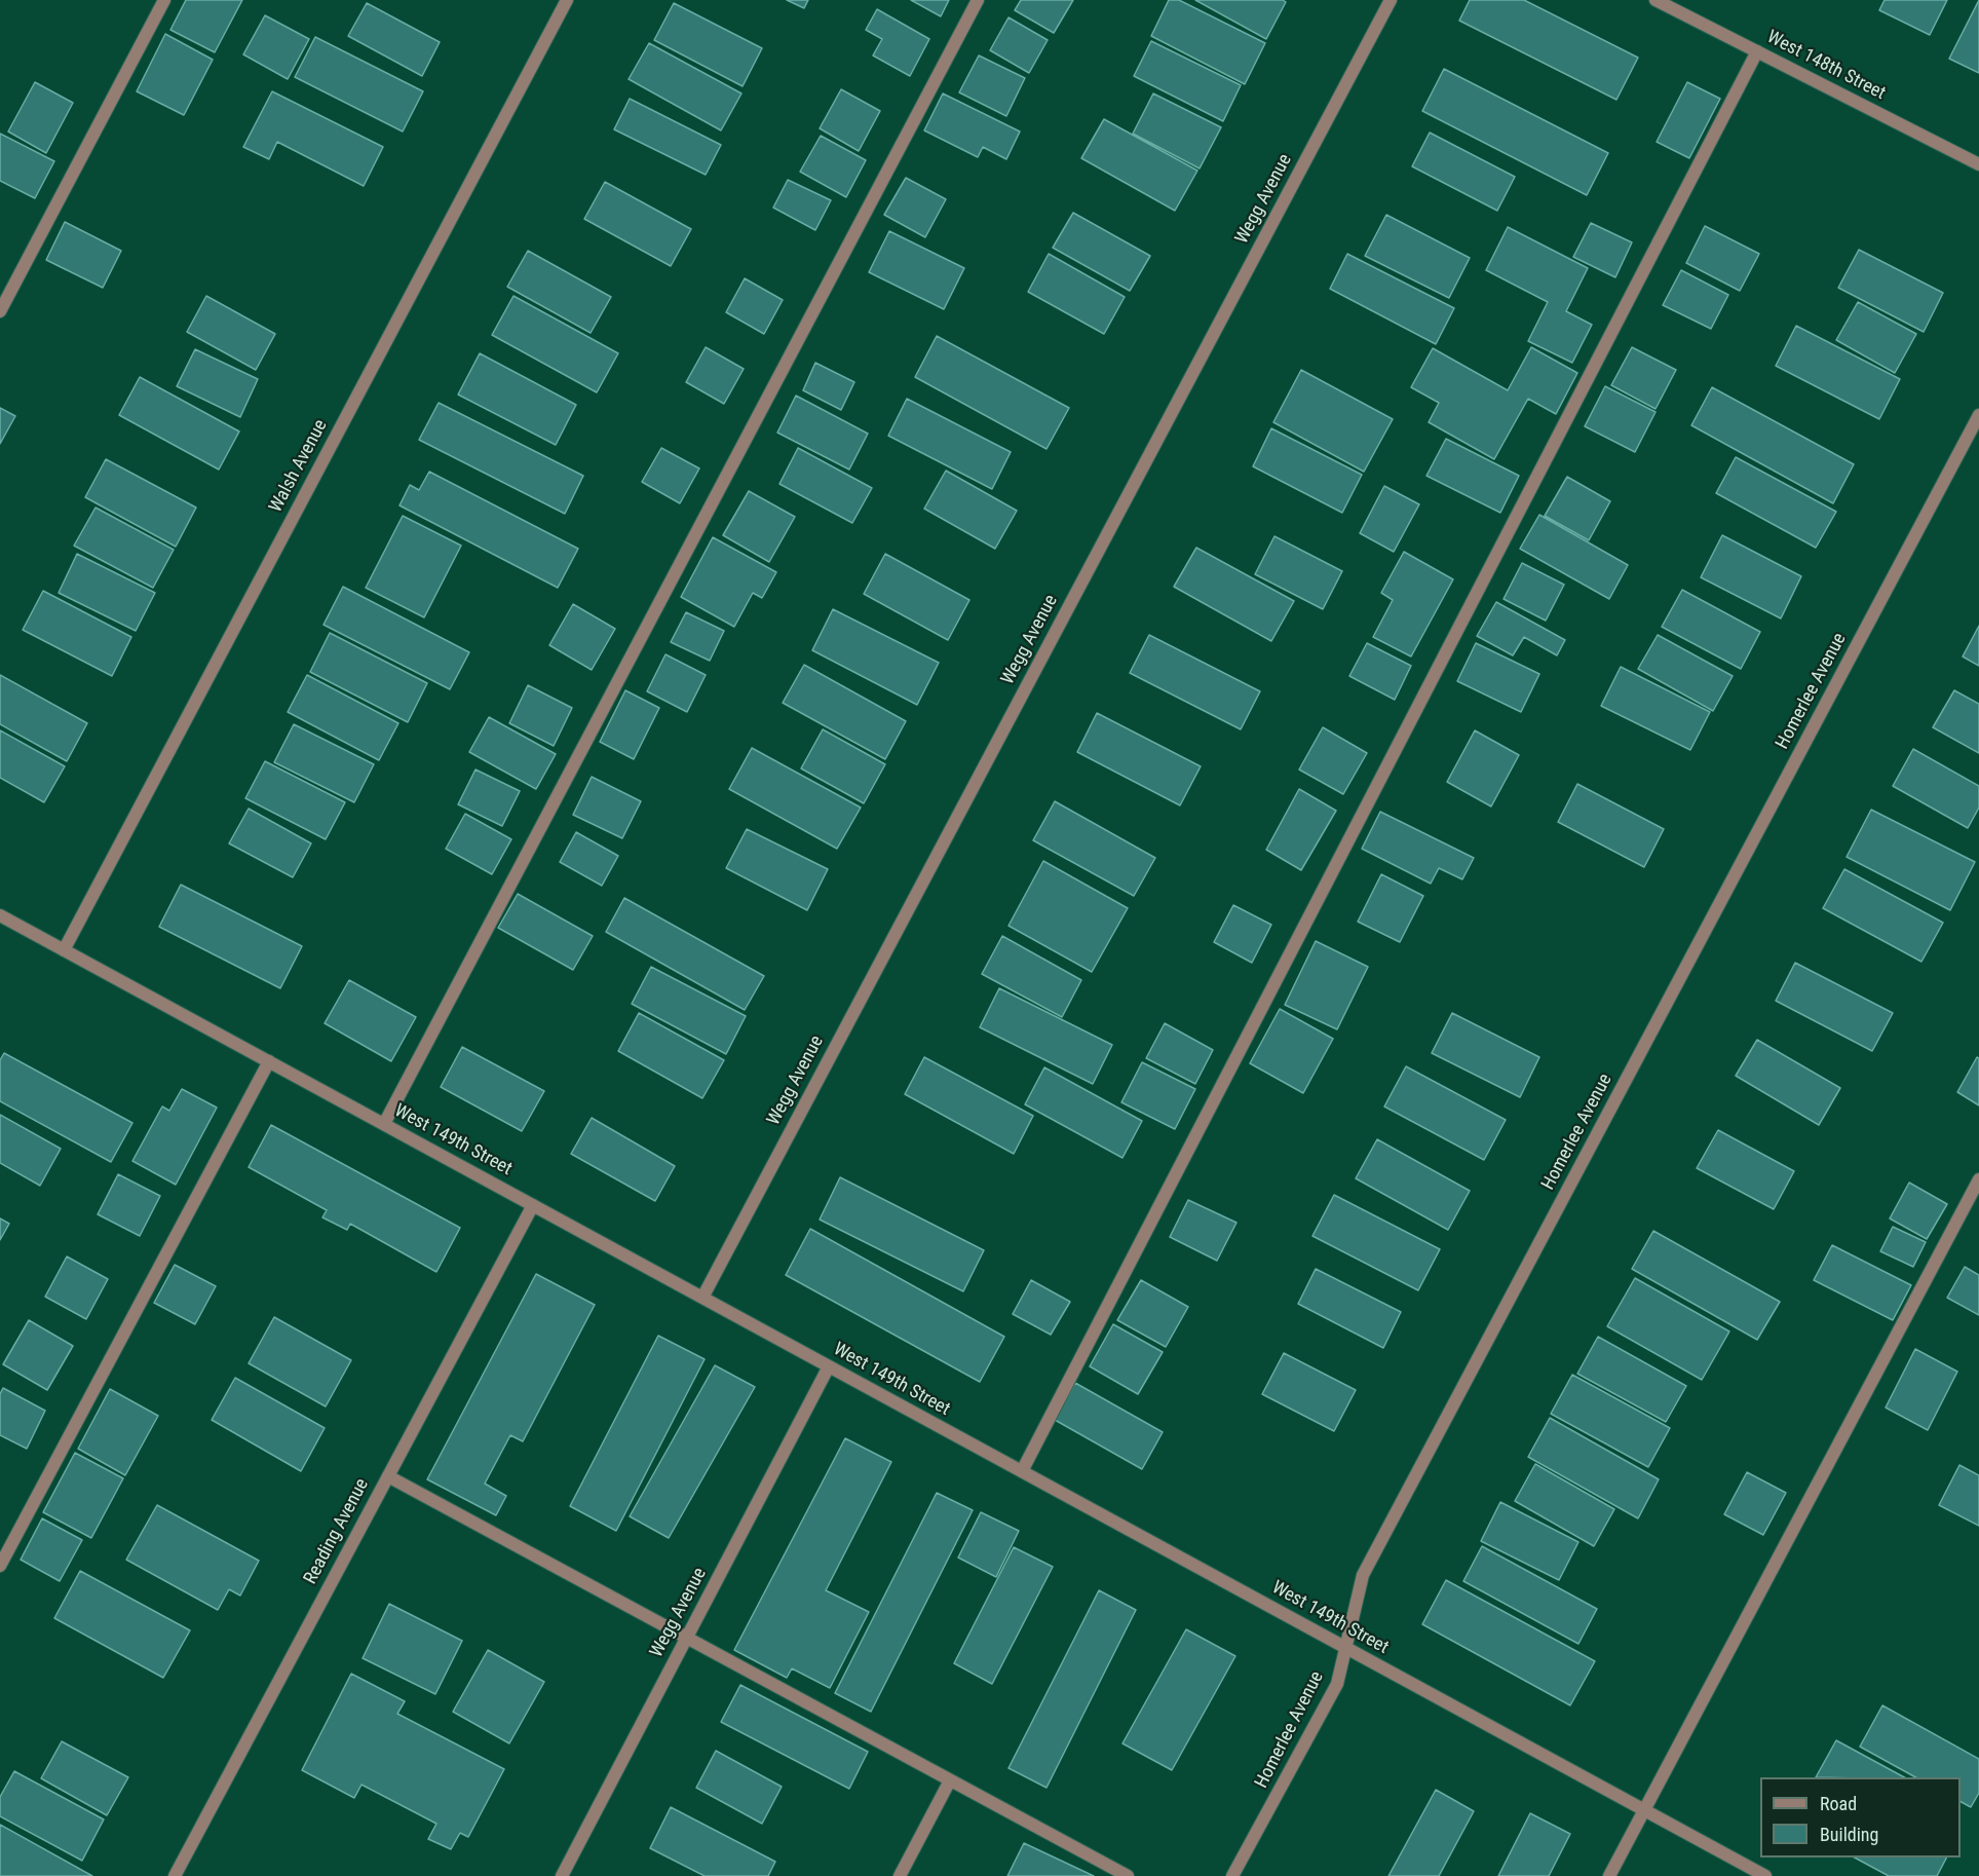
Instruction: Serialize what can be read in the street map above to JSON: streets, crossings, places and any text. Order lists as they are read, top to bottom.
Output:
{
  "streets": {
    "street": [
      "West 148th Street",
      "Wegg Avenue",
      "Walsh Avenue",
      "Homerlee Avenue",
      "West 149th Street",
      "Reading Avenue"
    ]
  },
  "crossings": [
    ["Wegg Avenue", "West 149th Street"],
    ["Walsh Avenue", "West 149th Street"],
    ["Homerlee Avenue", "West 149th Street"],
    ["West 149th Street", "Reading Avenue"]
  ],
  "legend": ["Road", "Building"]
}
